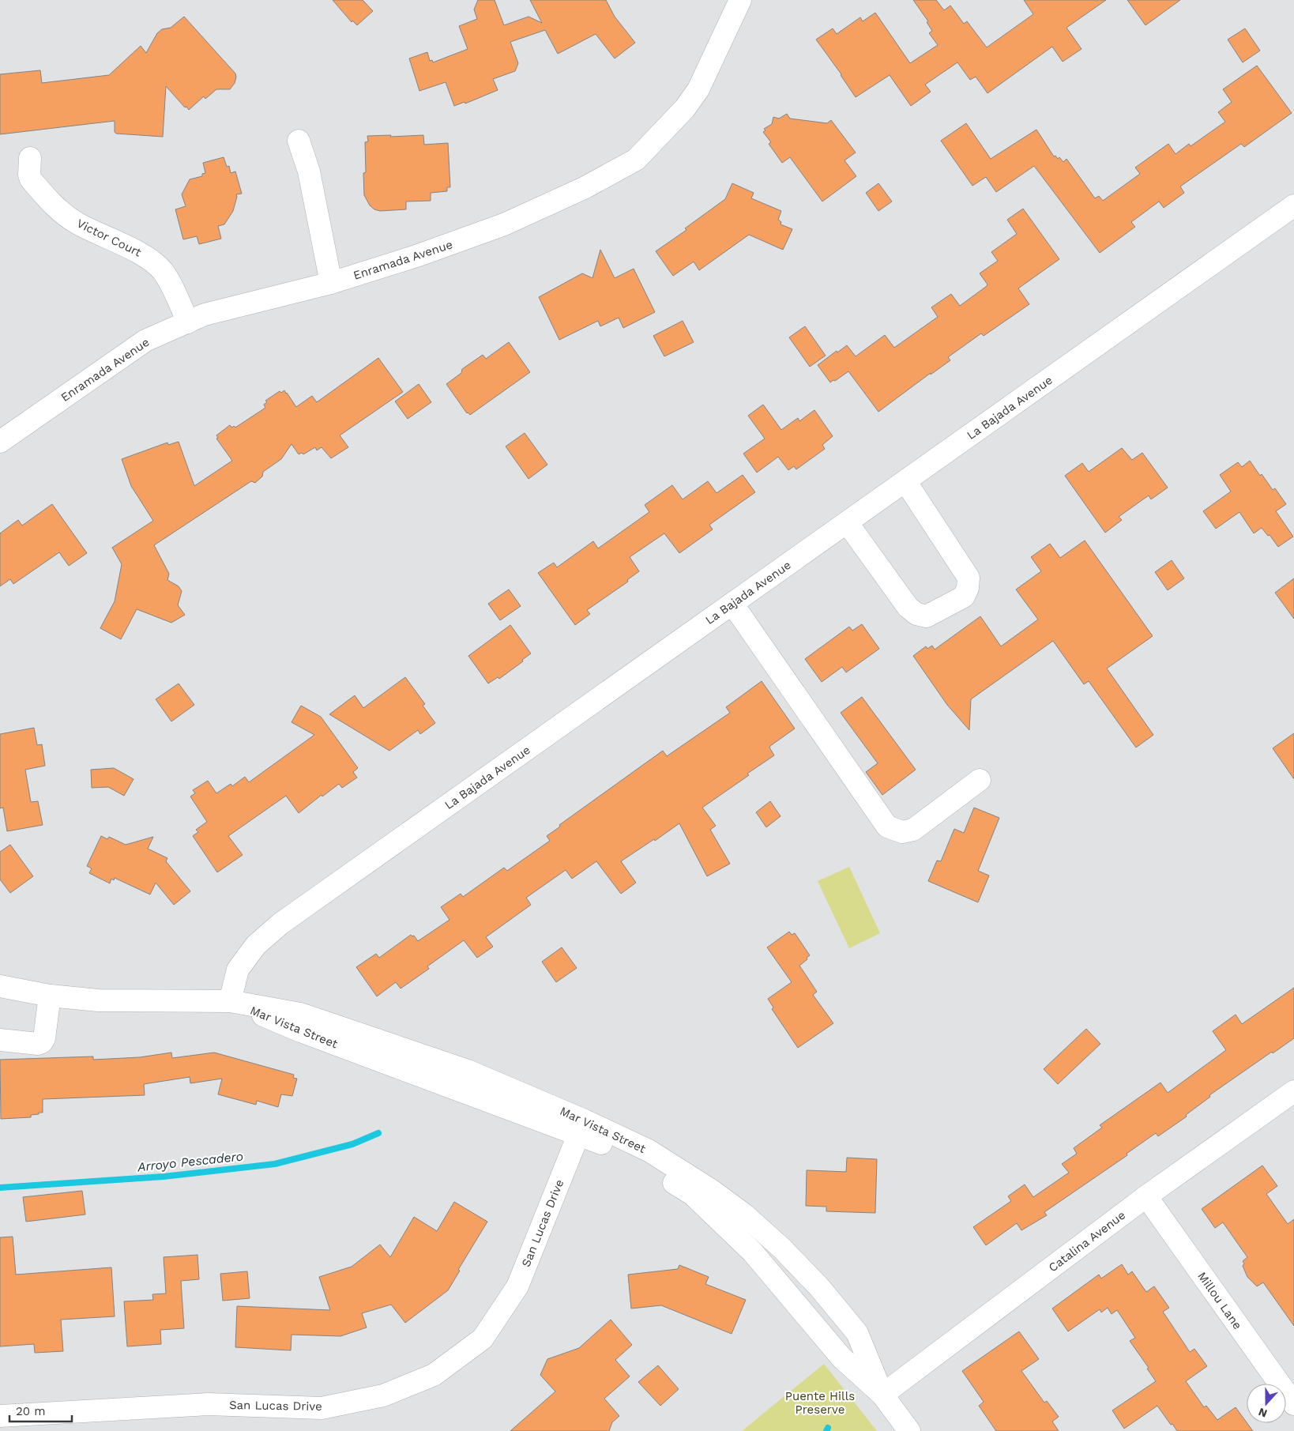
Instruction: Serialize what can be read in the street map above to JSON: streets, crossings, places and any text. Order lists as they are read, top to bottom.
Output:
{
  "streets": {
    "street": [
      "Victor Court",
      "Enramada Avenue",
      "La Bajada Avenue",
      "Mar Vista Street",
      "San Lucas Drive",
      "Catalina Avenue",
      "Millou Lane"
    ]
  },
  "crossings": [
    ["Victor Court", "Enramada Avenue"],
    ["La Bajada Avenue", "Mar Vista Street"],
    ["Mar Vista Street", "San Lucas Drive"],
    ["Mar Vista Street", "Catalina Avenue"],
    ["Catalina Avenue", "Millou Lane"]
  ],
  "water": ["Arroyo Pescadero"],
  "parks": ["Puente Hills Preserve"],
  "scale_bar": "20 m",
  "north": "bottom"
}
